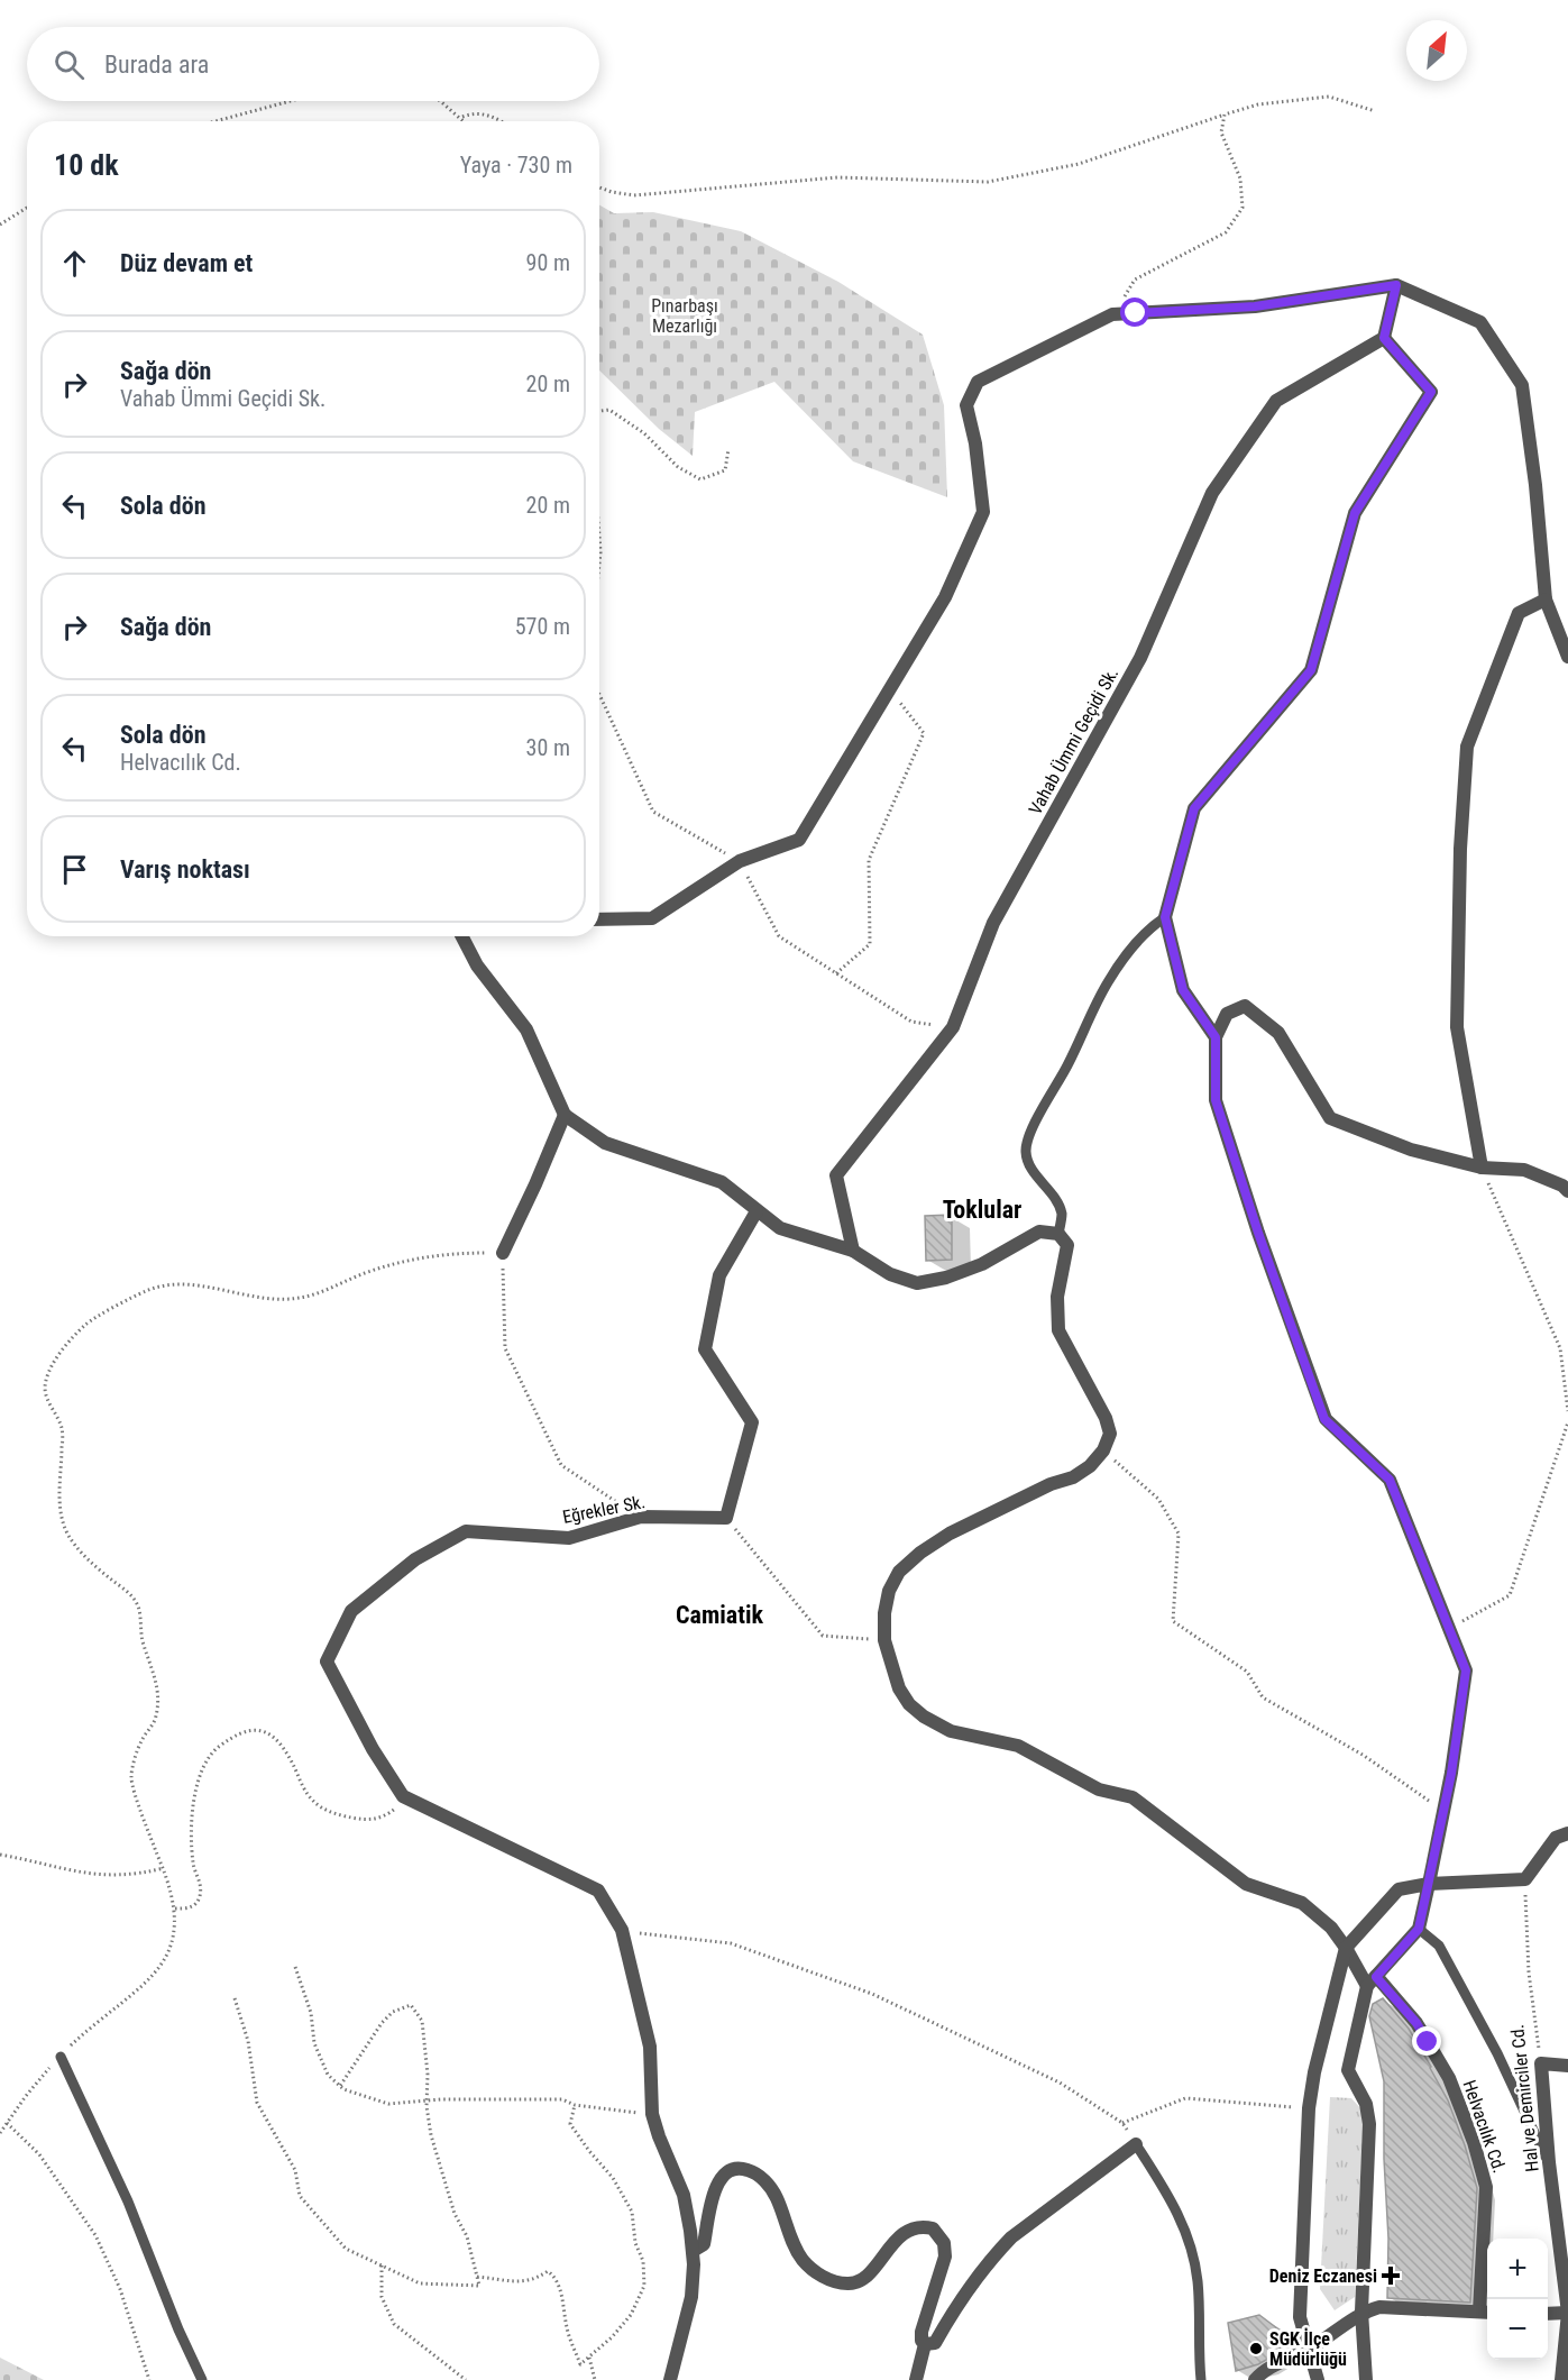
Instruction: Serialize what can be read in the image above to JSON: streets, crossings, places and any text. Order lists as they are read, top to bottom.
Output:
{
  "streets": {
    "street": [
      "Vahab Ümmi Geçidi Sk.",
      "Eğrekler Sk.",
      "Hal ve Demirciler Cd.",
      "Helvacılık Cd."
    ]
  },
  "districts": ["Toklular", "Camiatik"],
  "parks": ["Pınarbaşı Mezarlığı"],
  "places": {
    "health": ["Deniz Eczanesi"],
    "other": ["SGK İlçe Müdürlüğü"]
  },
  "north": "top right",
  "page": {
    "search": "Burada ara",
    "heading": ["10 dk", "Yaya · 730 m"],
    "list": [
      ["Düz devam et", "90 m"],
      ["Sağa dön", "Vahab Ümmi Geçidi Sk.", "20 m"],
      ["Sola dön", "20 m"],
      ["Sağa dön", "570 m"],
      ["Sola dön", "Helvacılık Cd.", "30 m"],
      "Varış noktası"
    ],
    "map_buttons": ["+", "−"]
  }
}
